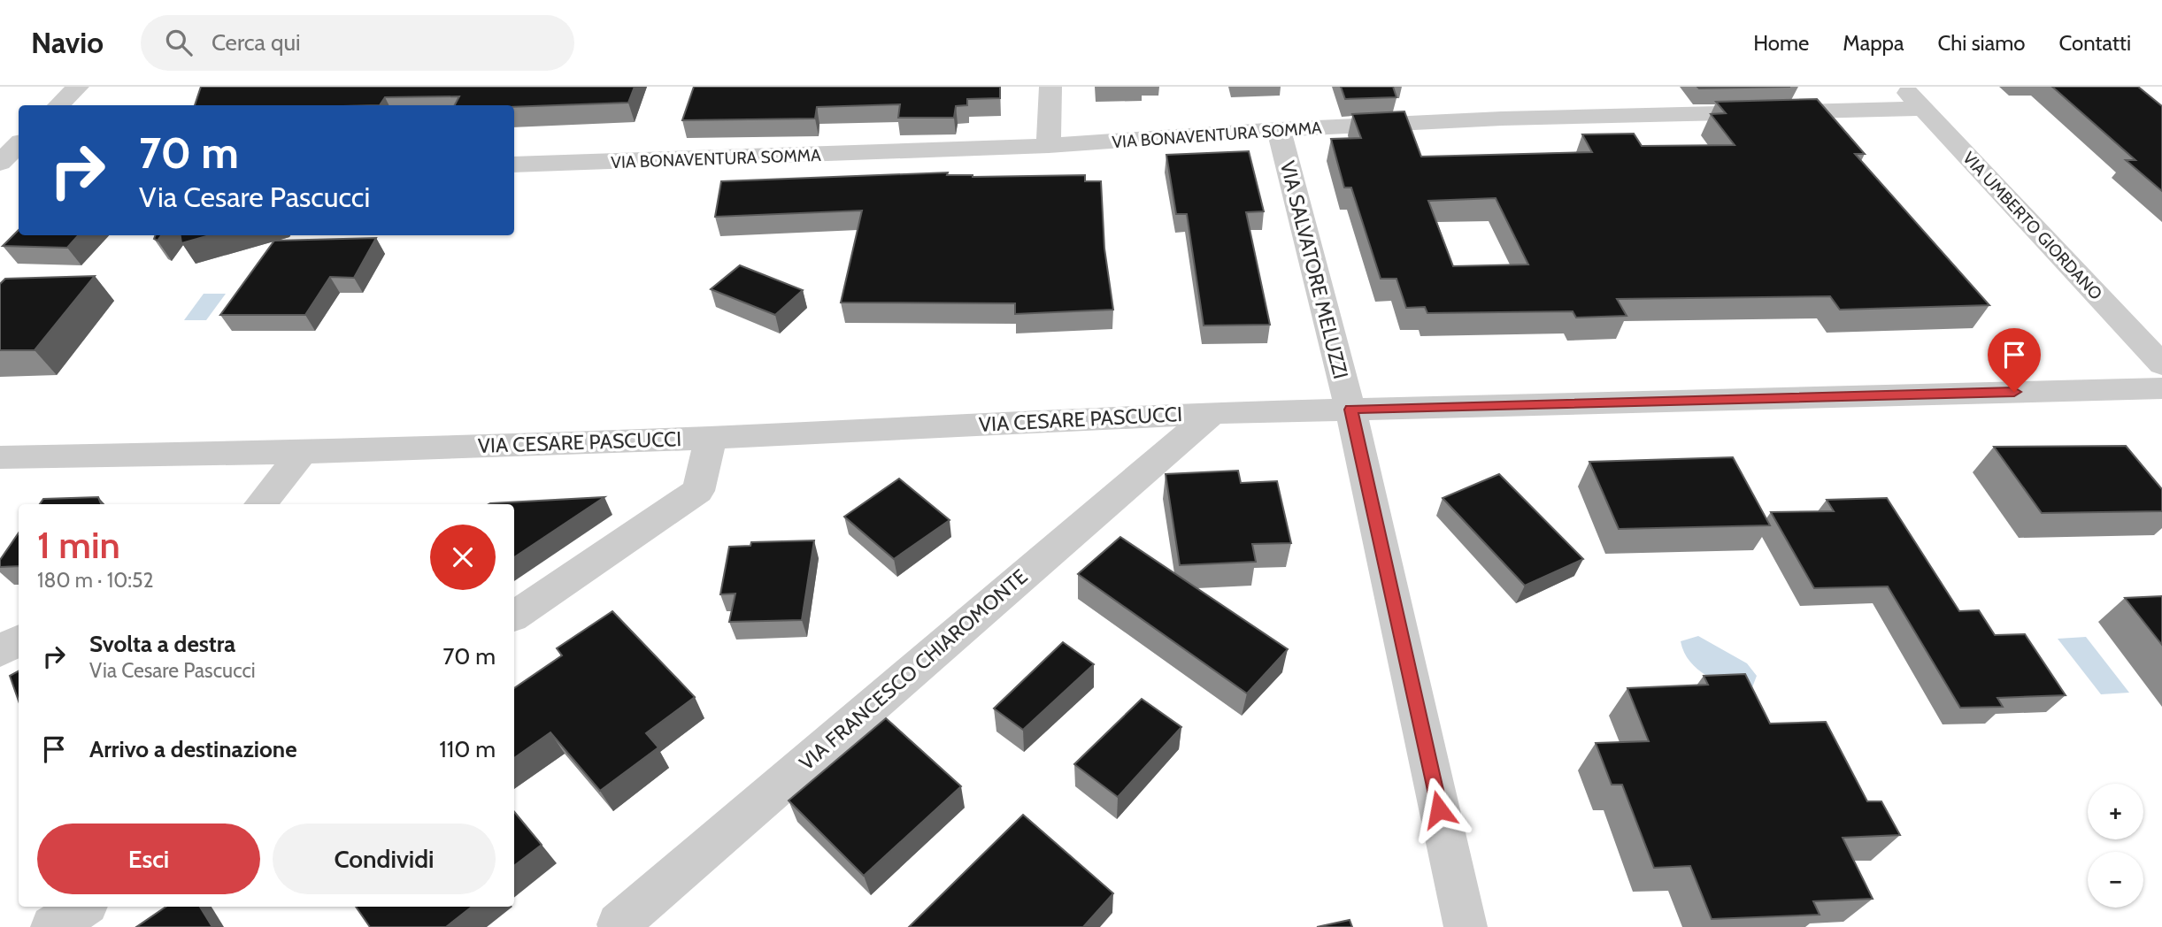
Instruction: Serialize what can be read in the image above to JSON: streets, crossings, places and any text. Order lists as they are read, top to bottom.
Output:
{
  "streets": {
    "street": [
      "VIA BONAVENTURA SOMMA",
      "VIA UMBERTO GIORDANO",
      "VIA SALVATORE MELUZZI",
      "VIA CESARE PASCUCCI",
      "VIA FRANCESCO CHIAROMONTE"
    ]
  },
  "crossings": [
    ["VIA BONAVENTURA SOMMA", "VIA UMBERTO GIORDANO"],
    ["VIA BONAVENTURA SOMMA", "VIA SALVATORE MELUZZI"],
    ["VIA SALVATORE MELUZZI", "VIA CESARE PASCUCCI"],
    ["VIA CESARE PASCUCCI", "VIA FRANCESCO CHIAROMONTE"]
  ],
  "page": {
    "header": "Navio",
    "search": "Cerca qui",
    "nav": [
      "Home",
      "Mappa",
      "Chi siamo",
      "Contatti"
    ],
    "turn": ["70 m", "Via Cesare Pascucci"],
    "heading": ["1 min", "180 m · 10:52"],
    "list": [
      {
        "name": "Svolta a destra",
        "note": "Via Cesare Pascucci",
        "value": "70 m"
      },
      {
        "name": "Arrivo a destinazione",
        "value": "110 m"
      }
    ],
    "map_buttons": ["+", "−"],
    "buttons": ["Esci", "Condividi"]
  }
}
